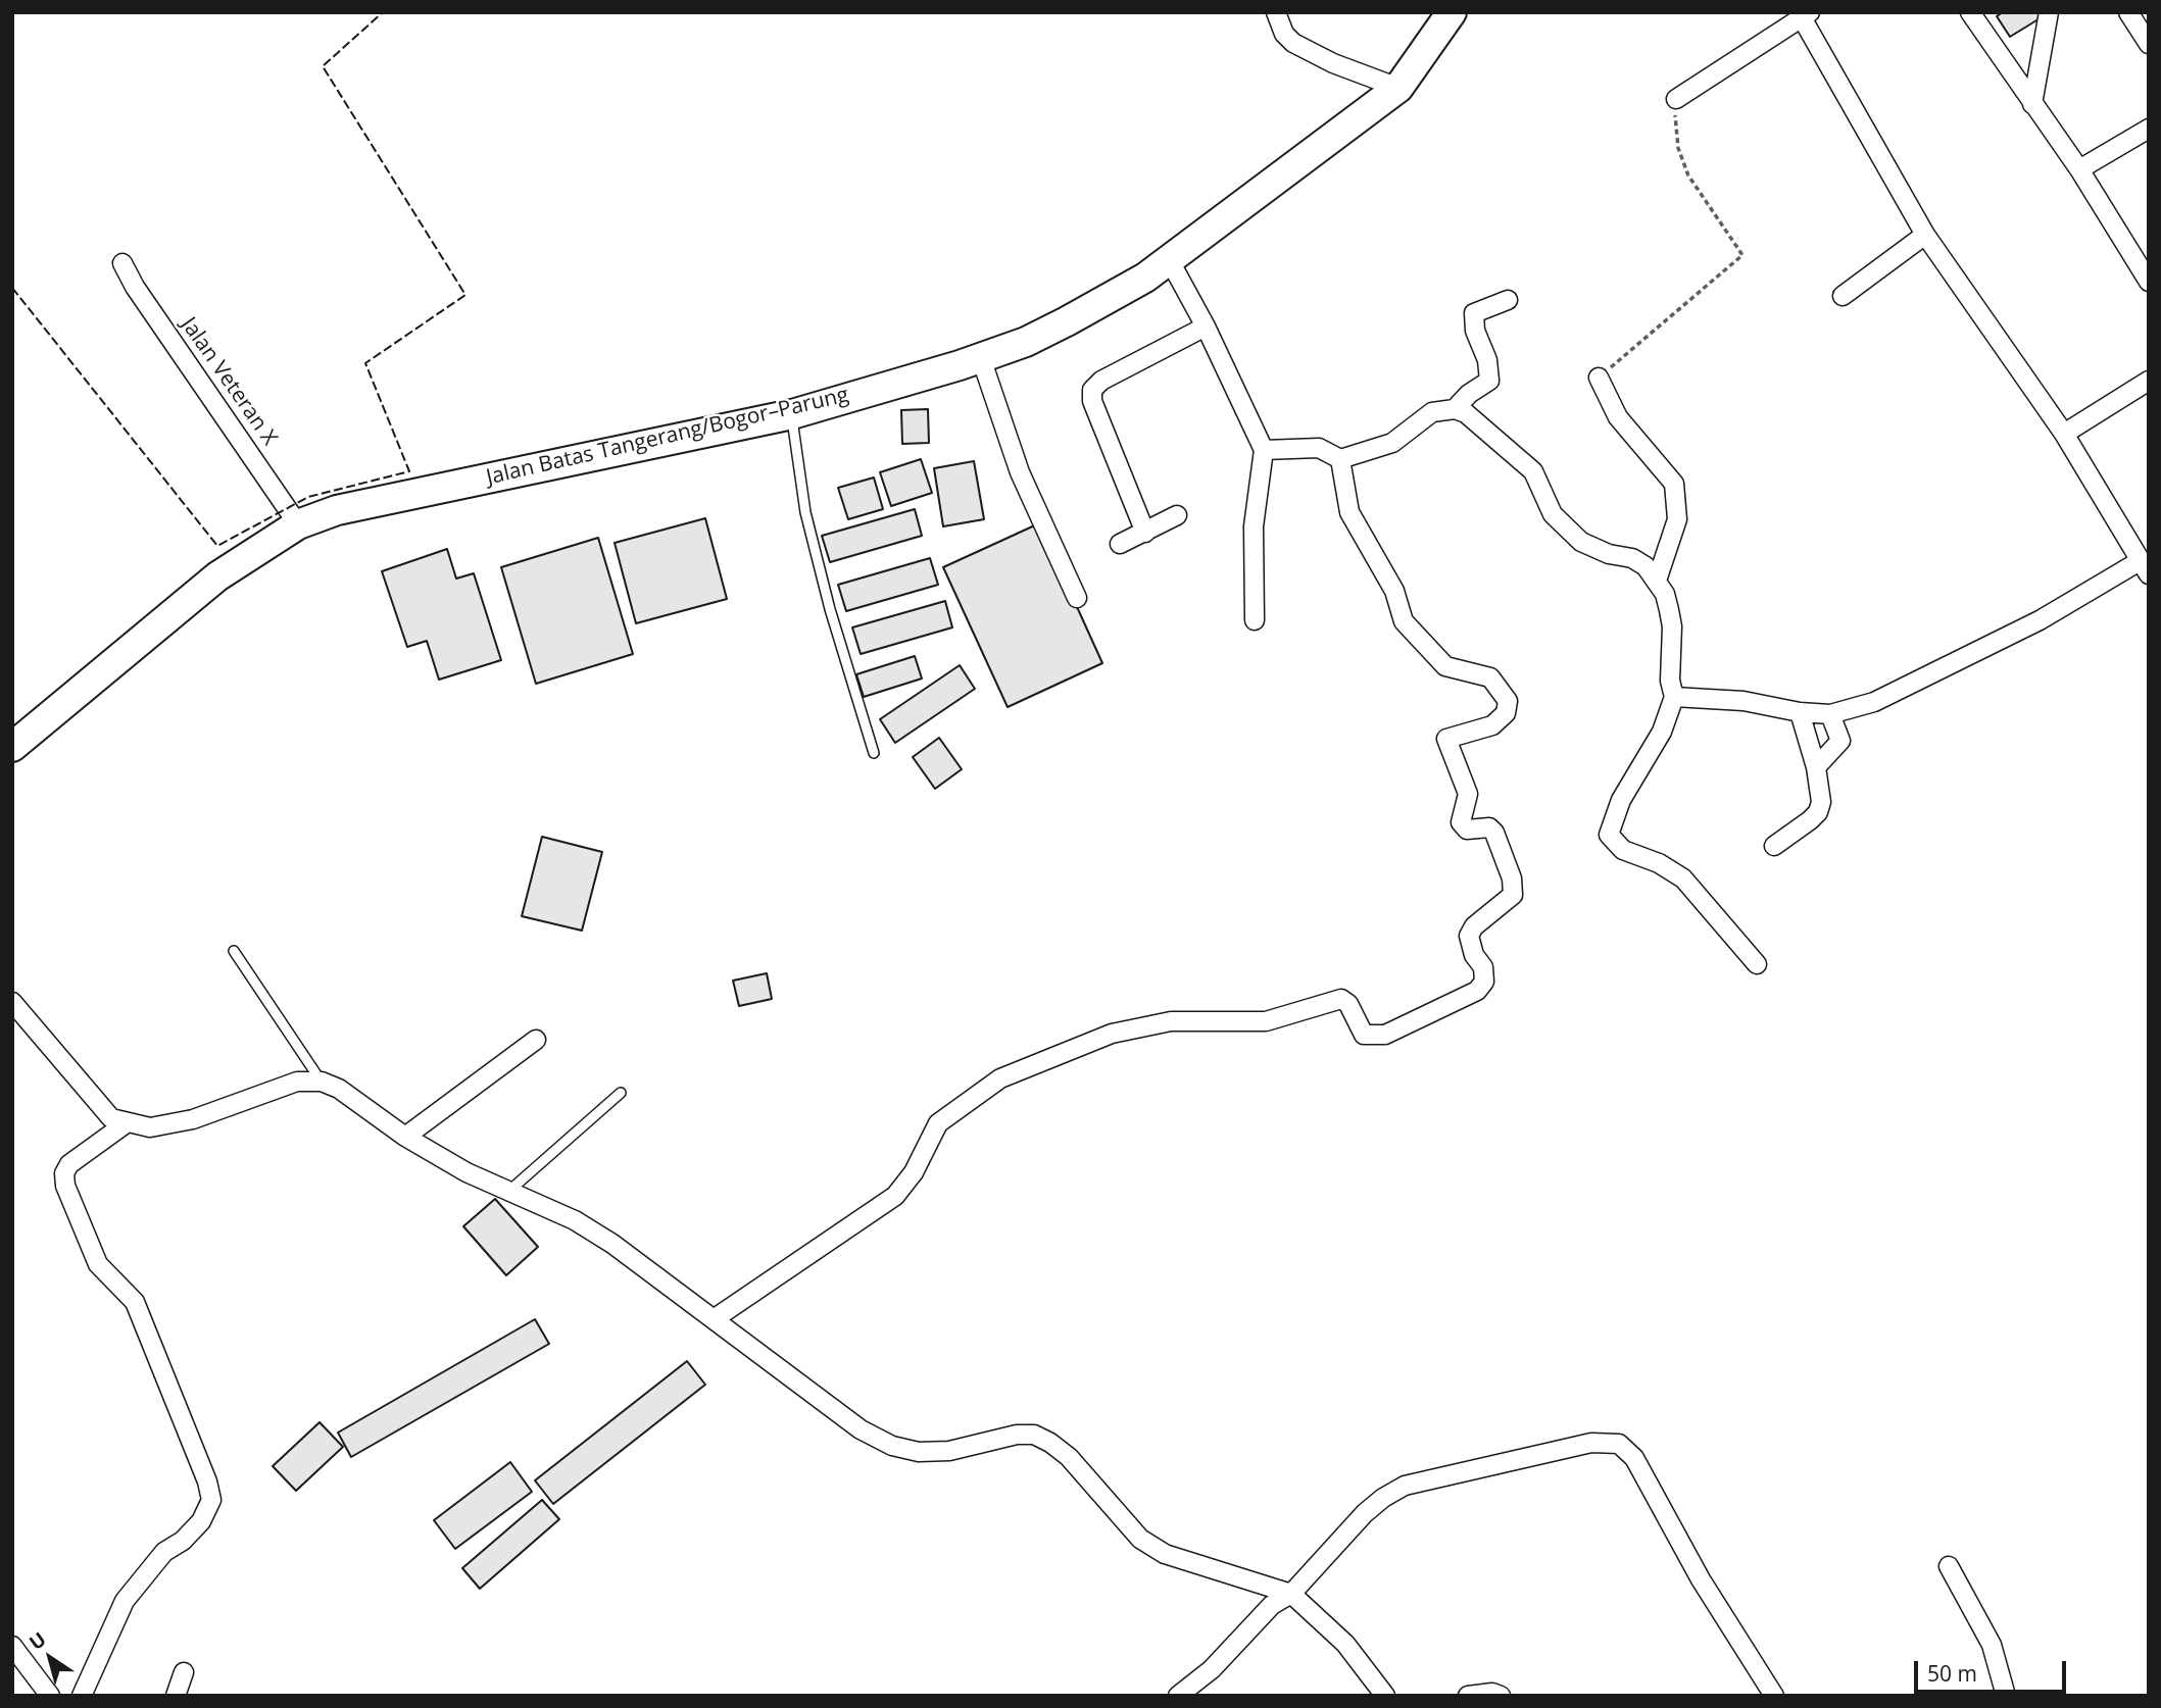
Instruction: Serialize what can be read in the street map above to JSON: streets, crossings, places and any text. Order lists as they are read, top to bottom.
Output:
{
  "streets": {
    "main road": ["Jalan Batas Tangerang/Bogor–Parung"],
    "street": ["Jalan Veteran X"]
  },
  "crossings": [
    ["Jalan Veteran X", "Jalan Batas Tangerang/Bogor–Parung"]
  ],
  "scale_bar": "50 m",
  "north": "top left"
}
